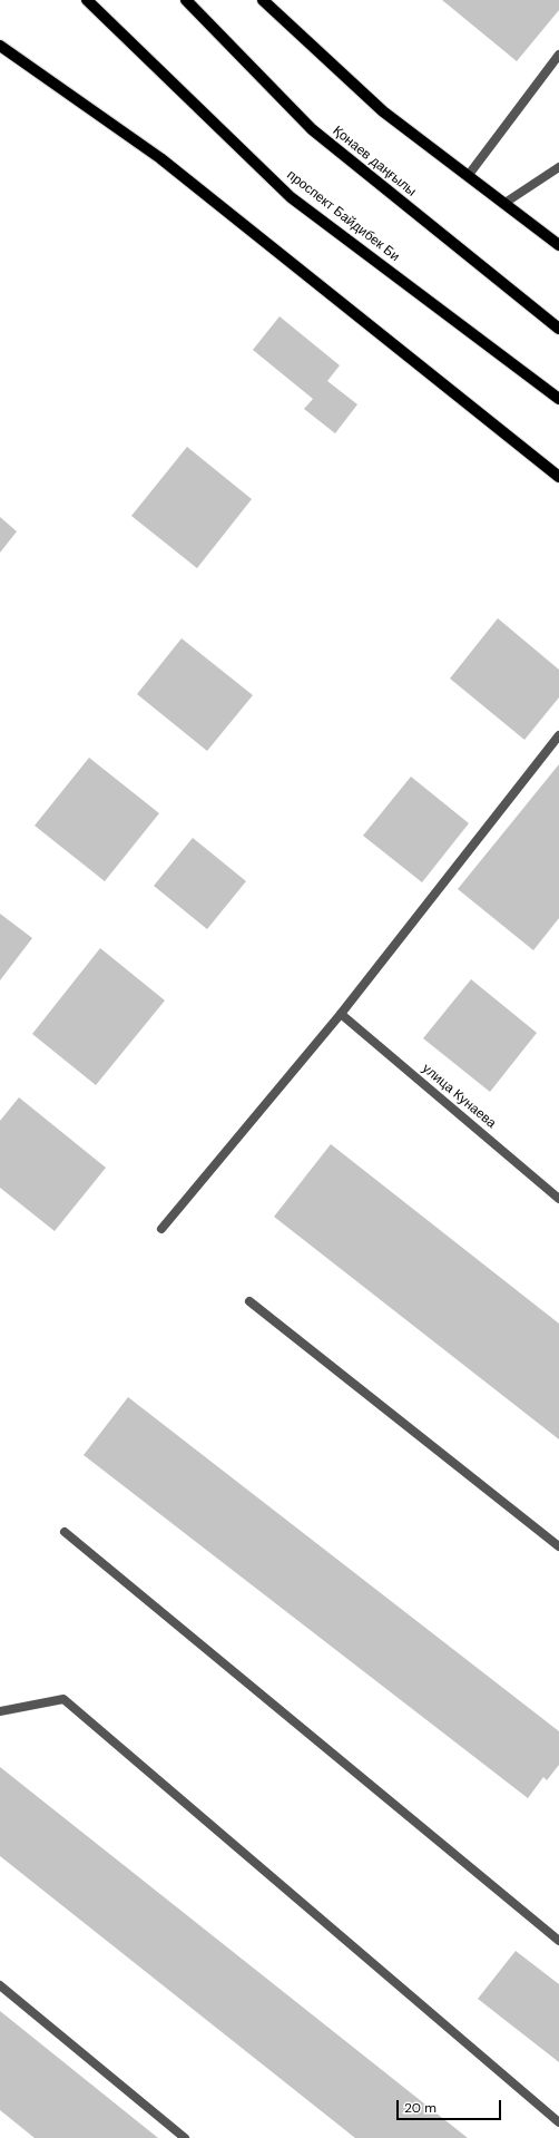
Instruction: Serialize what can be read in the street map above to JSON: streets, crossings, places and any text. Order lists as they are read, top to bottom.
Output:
{
  "streets": {
    "main road": ["Қонаев даңғылы", "проспект Байдибек Би"],
    "street": ["улица Кунаева"]
  },
  "scale_bar": "20 m"
}
